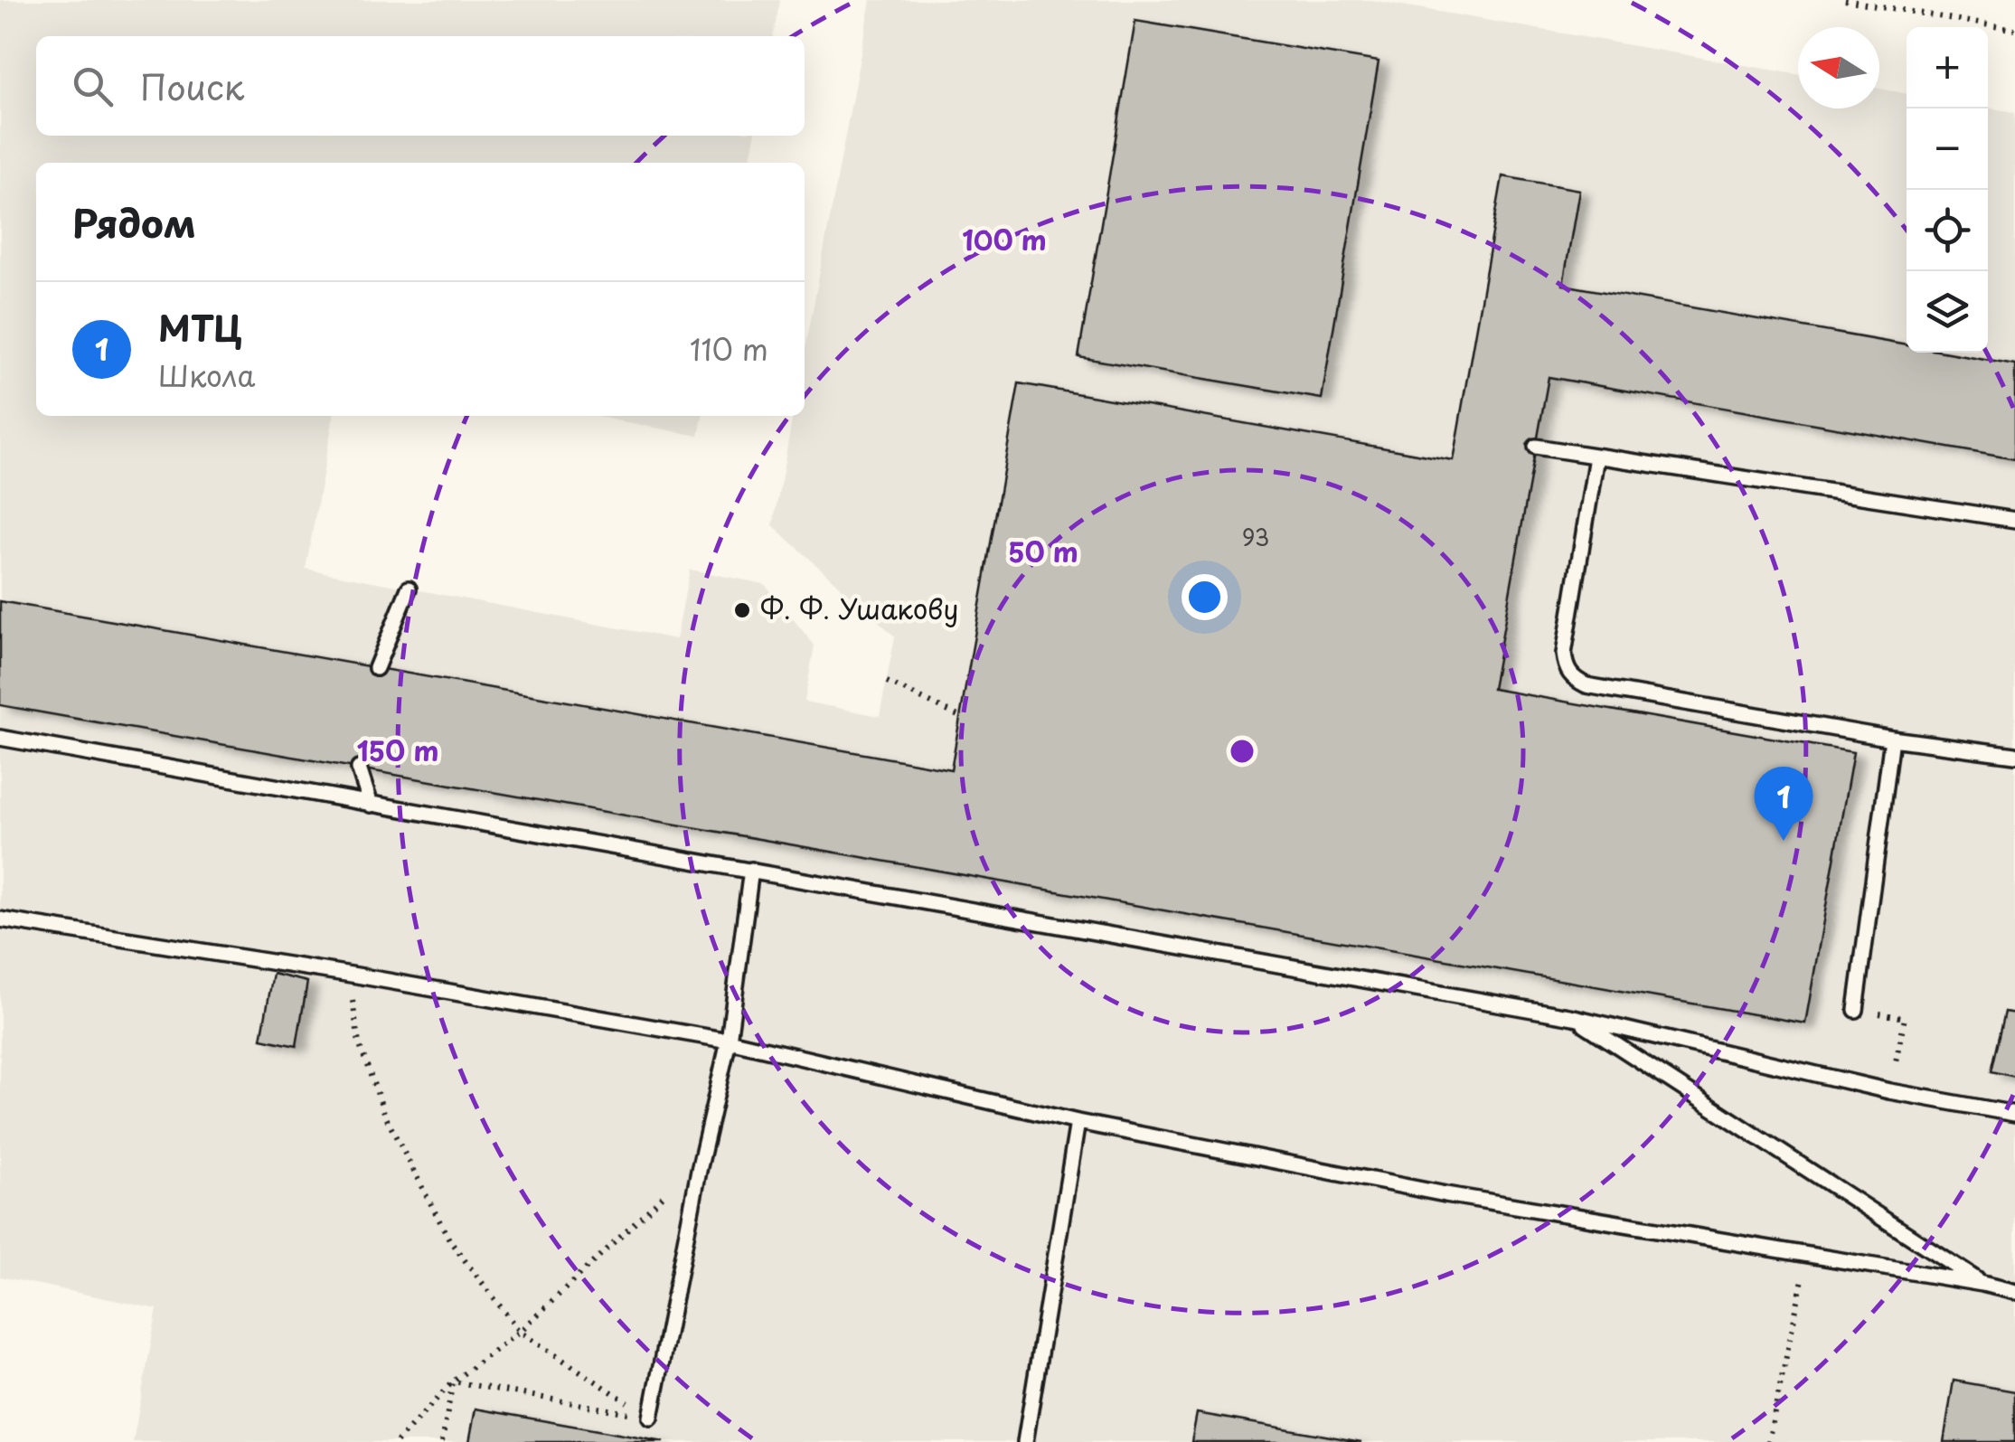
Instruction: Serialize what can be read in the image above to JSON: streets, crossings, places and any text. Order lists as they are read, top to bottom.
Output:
{
  "places": ["Ф. Ф. Ушакову"],
  "house_numbers": ["93"],
  "north": "left",
  "page": {
    "map_buttons": ["+", "−"],
    "search": "Поиск",
    "heading": "Рядом",
    "list": [
      {
        "mark": "1",
        "name": "МТЦ",
        "note": "Школа",
        "value": "110 m"
      }
    ],
    "pins": "1"
  },
  "rings": ["100 m", "50 m", "150 m"]
}
